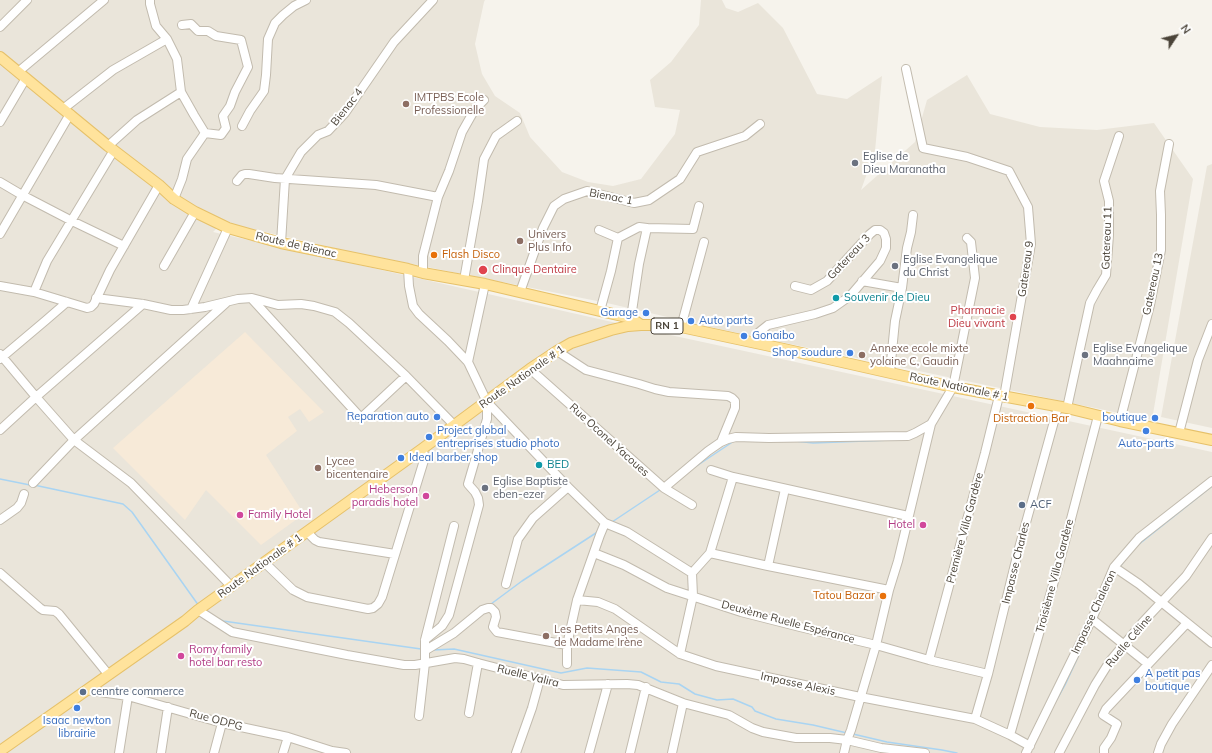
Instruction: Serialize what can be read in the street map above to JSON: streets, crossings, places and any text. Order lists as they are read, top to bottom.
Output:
{
  "streets": {
    "main road": ["Route de Bienac", "RN 1", "Route Nationale # 1"],
    "street": [
      "Bienac 4",
      "Bienac 1",
      "Gatereau 11",
      "Gatereau 3",
      "Gatereau 9",
      "Gatereau 13",
      "Rue Oconel Yacoues",
      "Première Villa Gardère",
      "Impasse Charles",
      "Troisième Villa Gardère",
      "Impasse Chaleron",
      "Deuxème Ruelle Espérance",
      "Ruelle Céline",
      "Ruelle Valira",
      "Impasse Alexis",
      "Rue ODPG"
    ]
  },
  "crossings": [
    ["Bienac 4", "Route de Bienac"],
    ["Bienac 1", "Route de Bienac"],
    ["Gatereau 11", "Route Nationale # 1"],
    ["Gatereau 11", "Impasse Charles"],
    ["Route de Bienac", "Route Nationale # 1"],
    ["Gatereau 3", "Route Nationale # 1"],
    ["Gatereau 9", "Route Nationale # 1"],
    ["Gatereau 9", "Première Villa Gardère"],
    ["Gatereau 13", "Route Nationale # 1"],
    ["Route Nationale # 1", "Rue Oconel Yacoues"],
    ["Route Nationale # 1", "Première Villa Gardère"],
    ["Route Nationale # 1", "Impasse Charles"],
    ["Route Nationale # 1", "Troisième Villa Gardère"],
    ["Route Nationale # 1", "Ruelle Valira"],
    ["Route Nationale # 1", "Rue ODPG"],
    ["Première Villa Gardère", "Deuxème Ruelle Espérance"],
    ["Impasse Charles", "Deuxème Ruelle Espérance"],
    ["Impasse Charles", "Impasse Alexis"],
    ["Troisième Villa Gardère", "Impasse Alexis"],
    ["Impasse Chaleron", "Impasse Alexis"]
  ],
  "places": [
    "IMTPBS Ecole Professionelle",
    "Eglise de Dieu Maranatha",
    "Univers Plus Info",
    "Flash Disco",
    "Eglise Evangelique du Christ",
    "Clinque Dentaire",
    "Souvenir de Dieu",
    "Garage",
    "Pharmacie Dieu vivant",
    "Auto parts",
    "Gonaibo",
    "Shop soudure",
    "Annexe ecole mixte yolaine C, Gaudin",
    "Eglise Evangelique Maahnaime",
    "Distraction Bar",
    "Reparation auto",
    "boutique",
    "Auto-parts",
    "Project global entreprises studio photo",
    "Ideal barber shop",
    "BED",
    "Lycee bicentenaire",
    "Eglise Baptiste eben-ezer",
    "Heberson paradis hotel",
    "ACF",
    "Family Hotel",
    "Hotel",
    "Tatou Bazar",
    "Les Petits Anges de Madame Irène",
    "Romy family hotel bar resto",
    "A petit pas boutique",
    "cenntre commerce",
    "Isaac newton librairie"
  ],
  "north": "top right"
}
